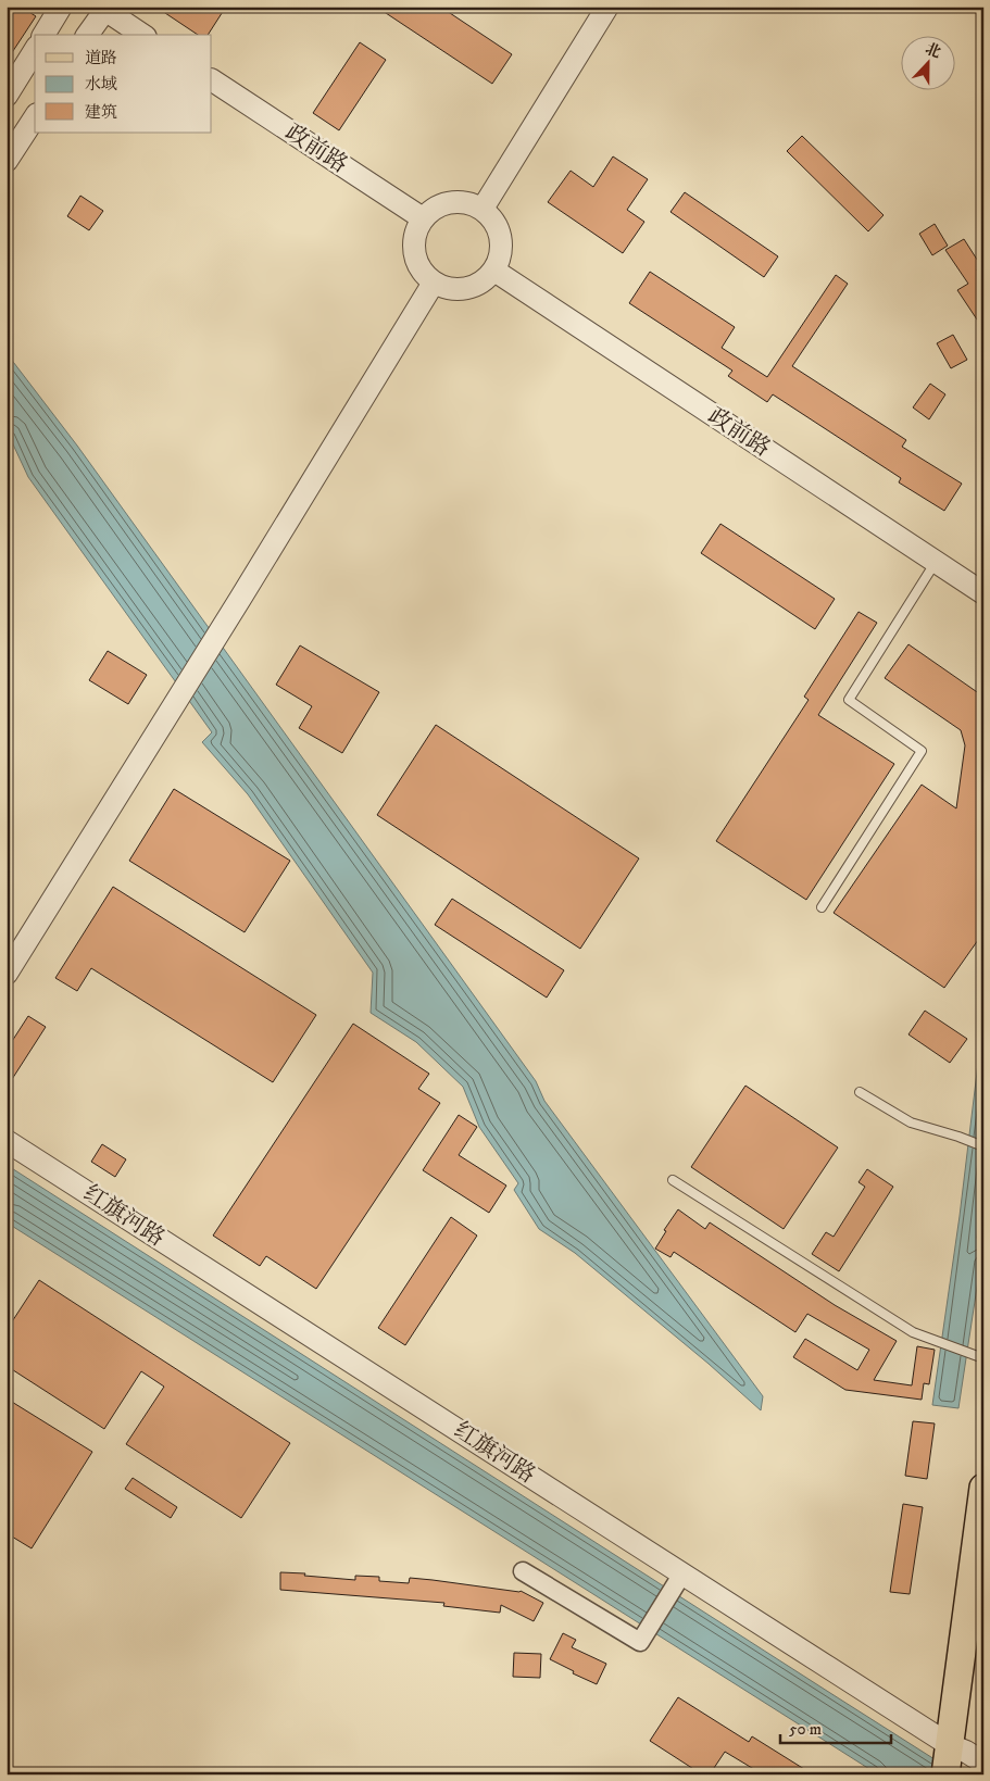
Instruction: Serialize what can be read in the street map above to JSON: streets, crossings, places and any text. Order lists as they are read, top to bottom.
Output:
{
  "streets": {
    "street": ["政前路", "红旗河路"]
  },
  "legend": ["道路", "水域", "建筑"],
  "scale_bar": "50 m",
  "north": "top"
}
